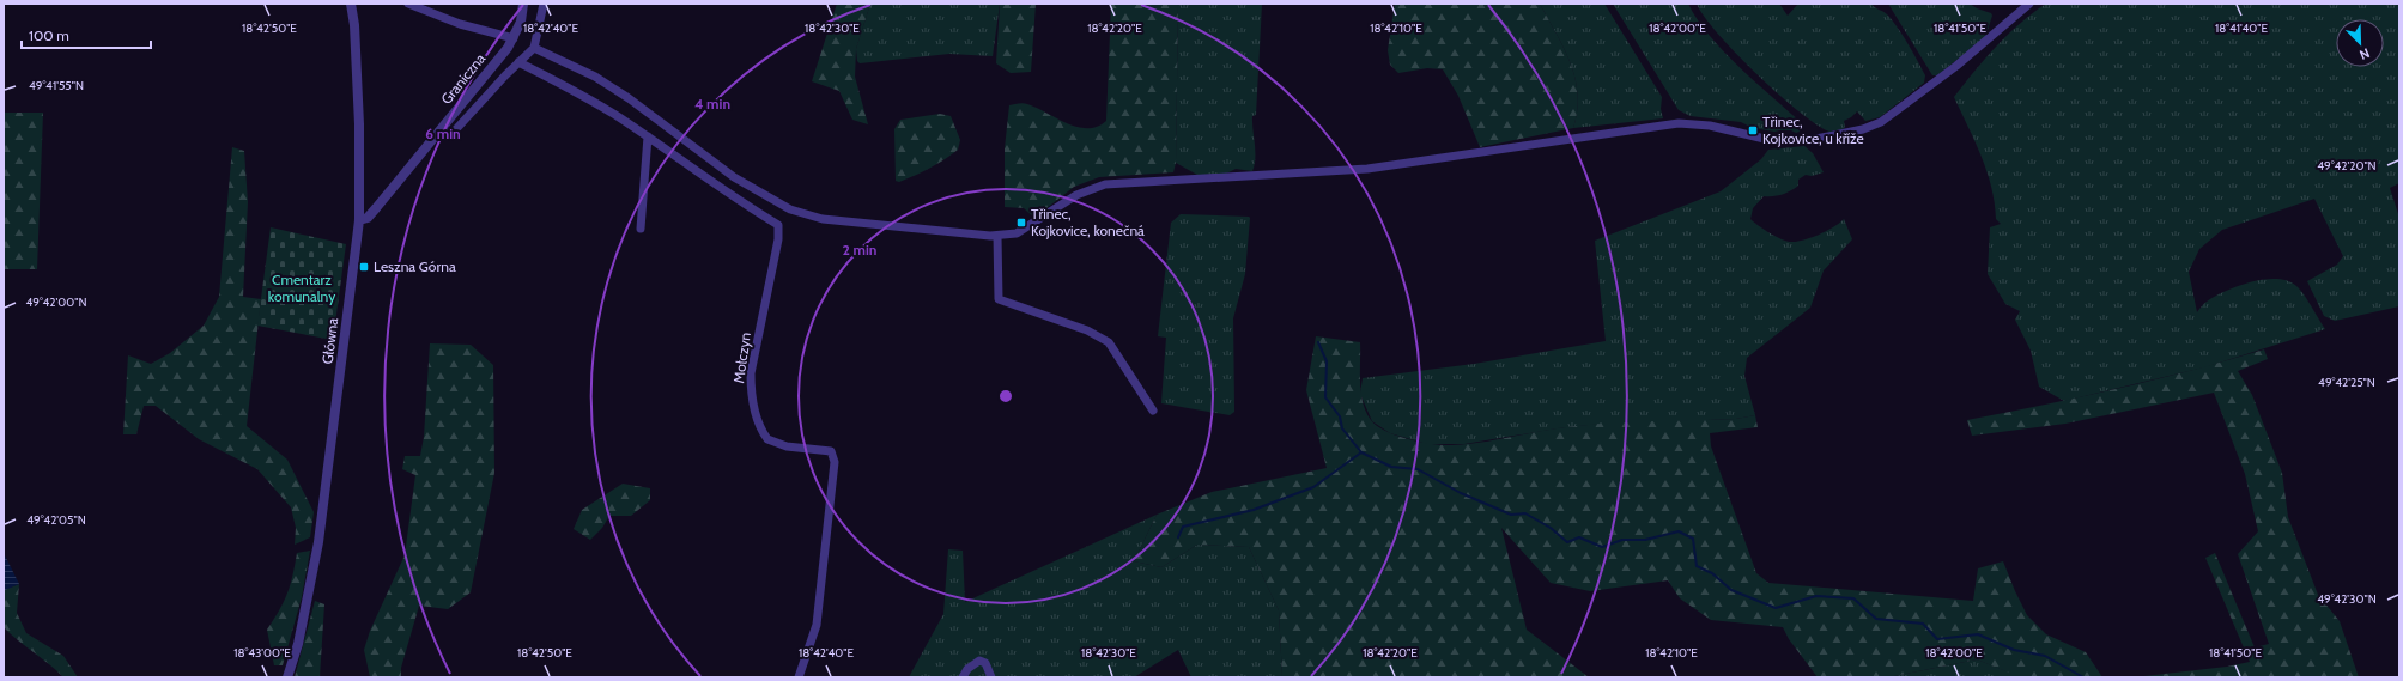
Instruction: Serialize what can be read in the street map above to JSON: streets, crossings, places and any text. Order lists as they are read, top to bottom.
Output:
{
  "streets": {
    "street": ["Graniczna", "Główna", "Mołczyn"]
  },
  "crossings": [
    ["Graniczna", "Główna"]
  ],
  "parks": ["Cmentarz komunalny"],
  "places": {
    "transit": ["Třinec, Kojkovice, u kříže", "Třinec, Kojkovice, konečná", "Leszna Górna"]
  },
  "scale_bar": "100 m",
  "north": "bottom right",
  "coordinates": [
    "18°42'50\"E",
    "18°42'40\"E",
    "18°42'30\"E",
    "18°42'20\"E",
    "18°42'10\"E",
    "18°42'00\"E",
    "18°41'50\"E",
    "18°41'40\"E",
    "49°41'55\"N",
    "49°42'20\"N",
    "49°42'00\"N",
    "49°42'25\"N",
    "49°42'05\"N",
    "49°42'30\"N",
    "18°43'00\"E"
  ],
  "rings": ["4 min", "6 min", "2 min"]
}
